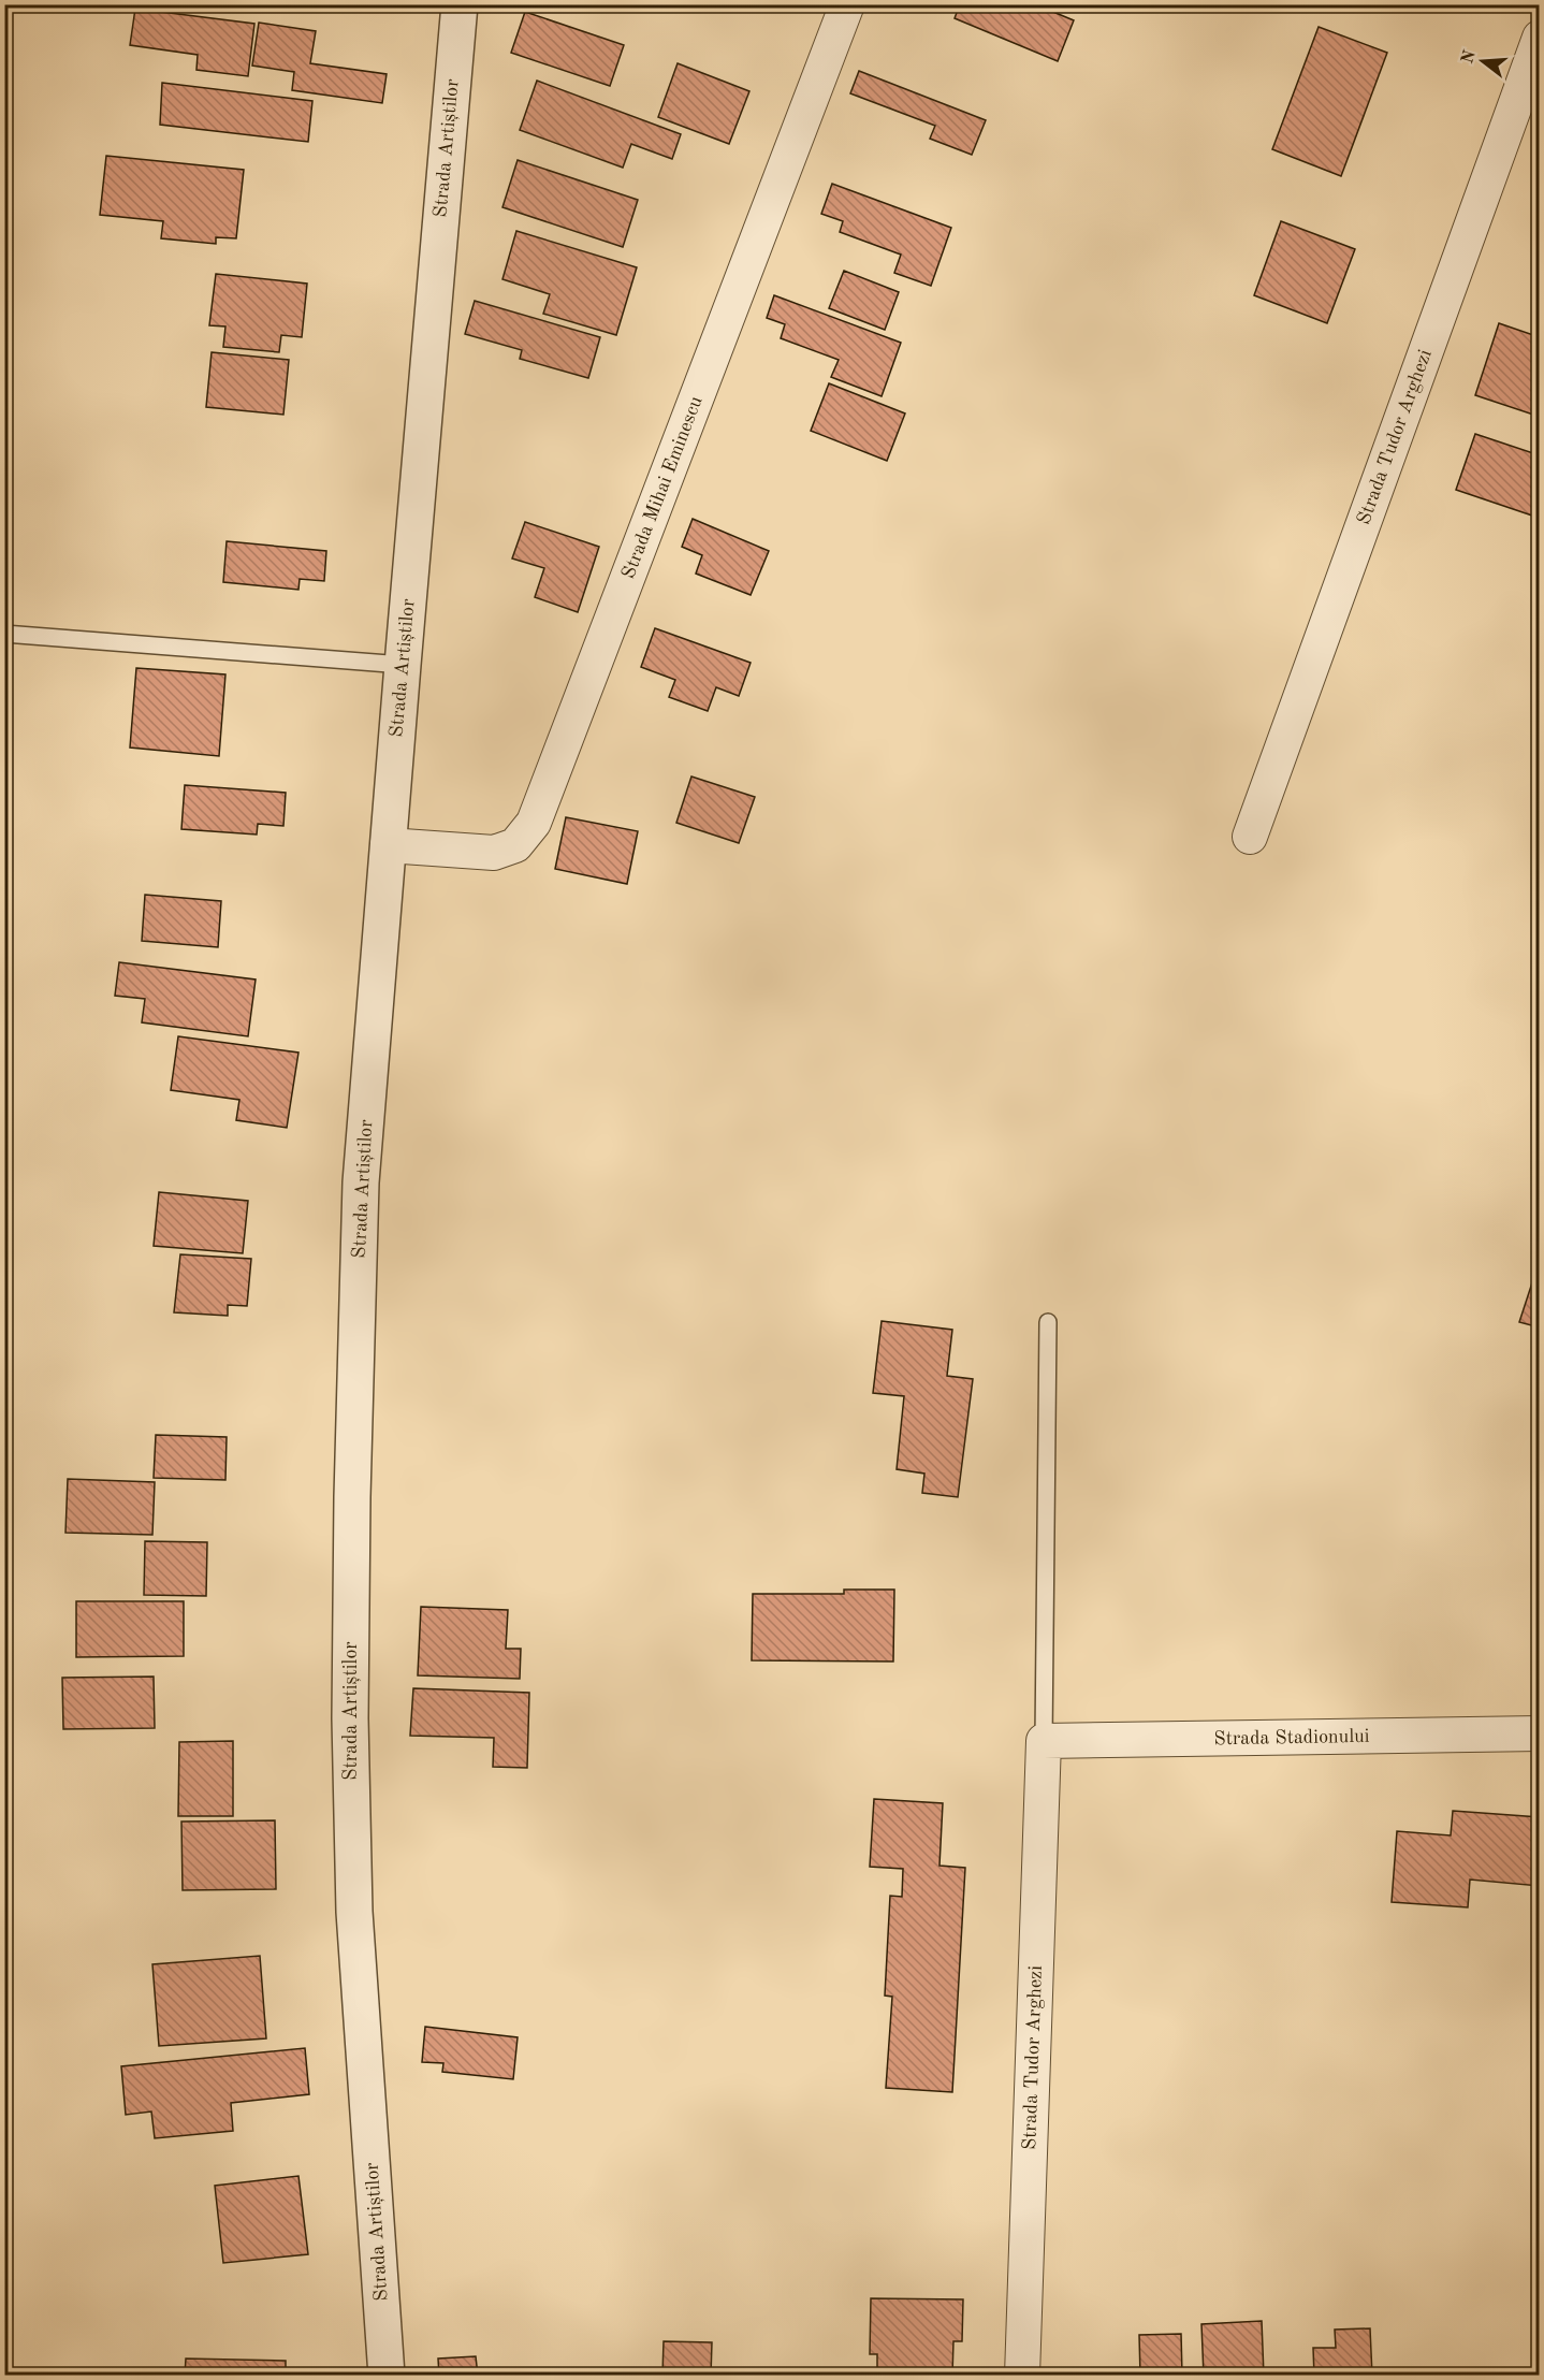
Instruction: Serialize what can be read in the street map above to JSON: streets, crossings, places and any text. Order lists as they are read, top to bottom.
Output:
{
  "streets": {
    "street": [
      "Strada Artiștilor",
      "Strada Tudor Arghezi",
      "Strada Mihai Eminescu",
      "Strada Stadionului"
    ]
  },
  "crossings": [
    ["Strada Artiștilor", "Strada Mihai Eminescu"],
    ["Strada Tudor Arghezi", "Strada Stadionului"]
  ],
  "north": "left"
}
